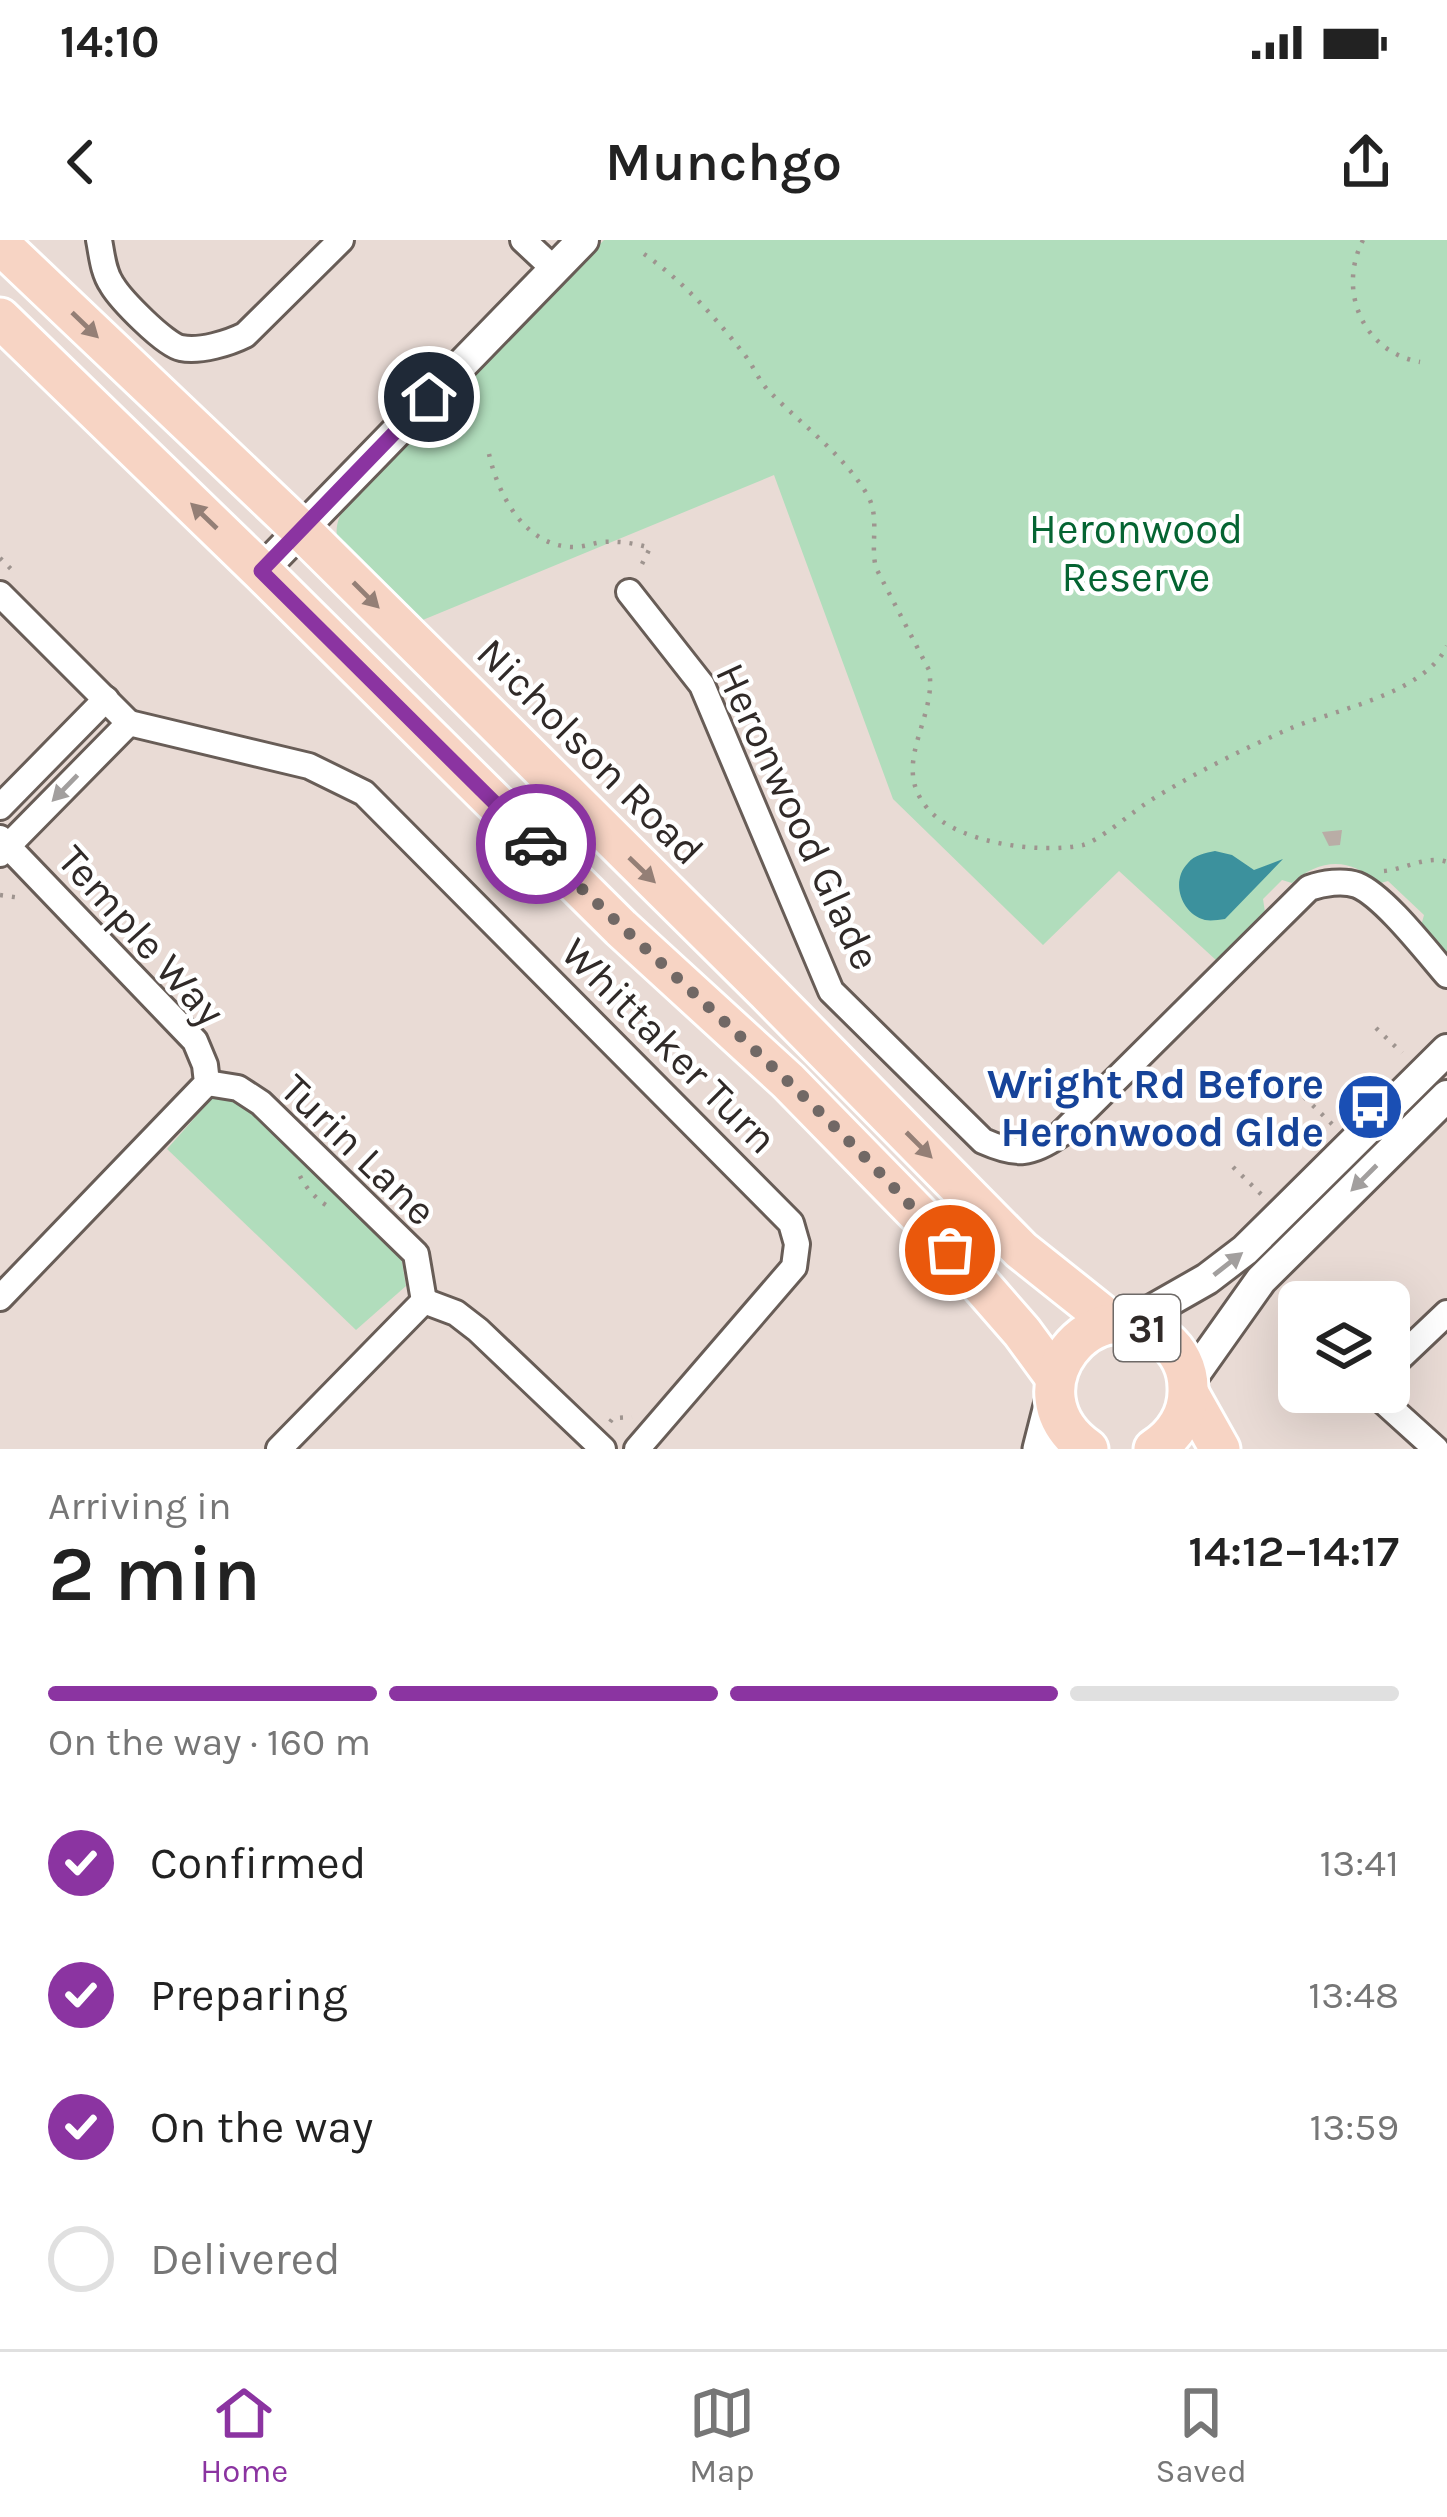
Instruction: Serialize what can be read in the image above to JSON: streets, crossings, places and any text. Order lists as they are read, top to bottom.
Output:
{
  "streets": {
    "main road": ["Nicholson Road", "31"],
    "street": [
      "Heronwood Glade",
      "Temple Way",
      "Whittaker Turn",
      "Turin Lane"
    ]
  },
  "crossings": [
    ["Nicholson Road", "31"],
    ["Temple Way", "Turin Lane"]
  ],
  "parks": ["Heronwood Reserve"],
  "places": {
    "bus stop": ["Wright Rd Before Heronwood Glde"]
  },
  "page": {
    "status": "14:10",
    "header": "Munchgo",
    "heading": ["2 min", "Arriving in", "14:12–14:17"],
    "bar": "On the way · 160 m",
    "list": [
      ["Confirmed", "13:41"],
      ["Preparing", "13:48"],
      ["On the way", "13:59"],
      "Delivered"
    ],
    "tabs": ["Home", "Map", "Saved"]
  }
}
